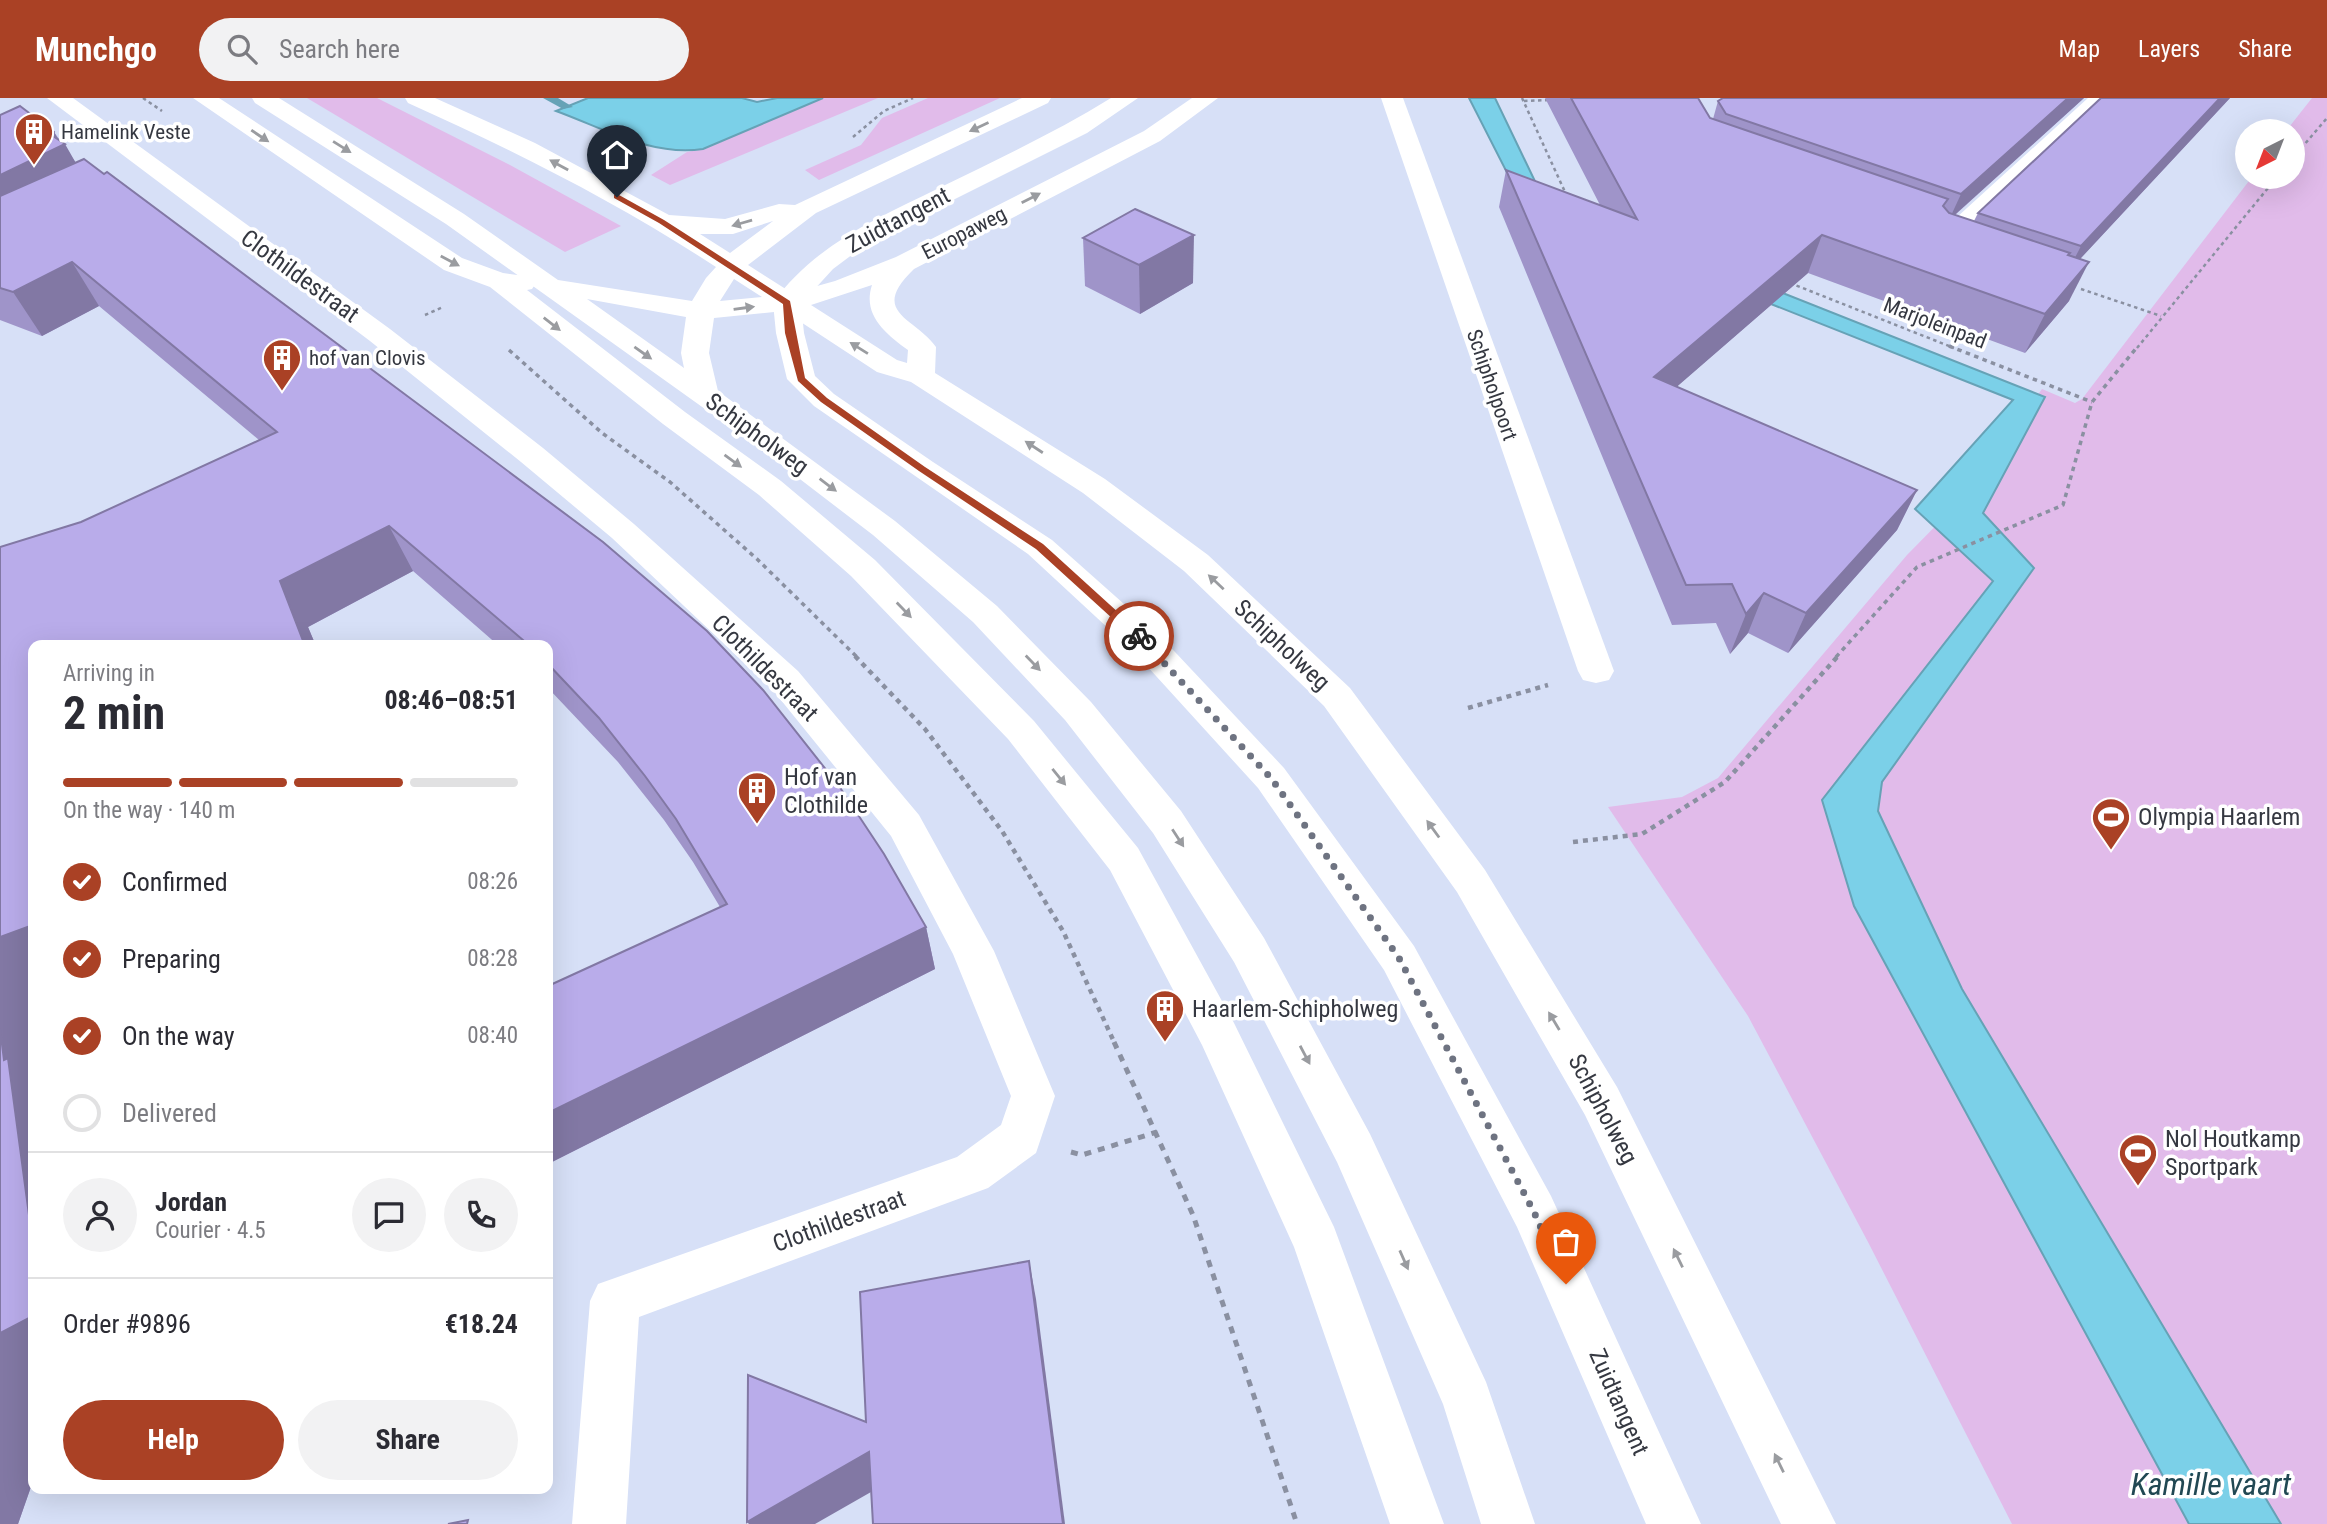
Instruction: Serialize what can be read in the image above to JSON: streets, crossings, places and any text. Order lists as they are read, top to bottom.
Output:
{
  "streets": {
    "main road": [
      "Zuidtangent",
      "Europaweg",
      "Clothildestraat",
      "Schipholpoort",
      "Schipholweg"
    ],
    "path": ["Marjoleinpad"]
  },
  "crossings": [
    ["Zuidtangent", "Europaweg"],
    ["Zuidtangent", "Schipholweg"],
    ["Europaweg", "Schipholweg"]
  ],
  "water": ["Kamille vaart"],
  "places": {
    "building": [
      "Hamelink Veste",
      "hof van Clovis",
      "Hof van Clothilde",
      "Haarlem-Schipholweg"
    ],
    "sports": ["Olympia Haarlem", "Nol Houtkamp Sportpark"]
  },
  "north": "bottom left",
  "page": {
    "header": "Munchgo",
    "search": "Search here",
    "nav": ["Map", "Layers", "Share"],
    "heading": ["2 min", "Arriving in", "08:46–08:51"],
    "panel": [
      "Jordan",
      "Courier · 4.5",
      "Order #9896",
      "€18.24"
    ],
    "bar": "On the way · 140 m",
    "list": [
      ["Confirmed", "08:26"],
      ["Preparing", "08:28"],
      ["On the way", "08:40"],
      "Delivered"
    ],
    "buttons": ["Help", "Share"]
  }
}
